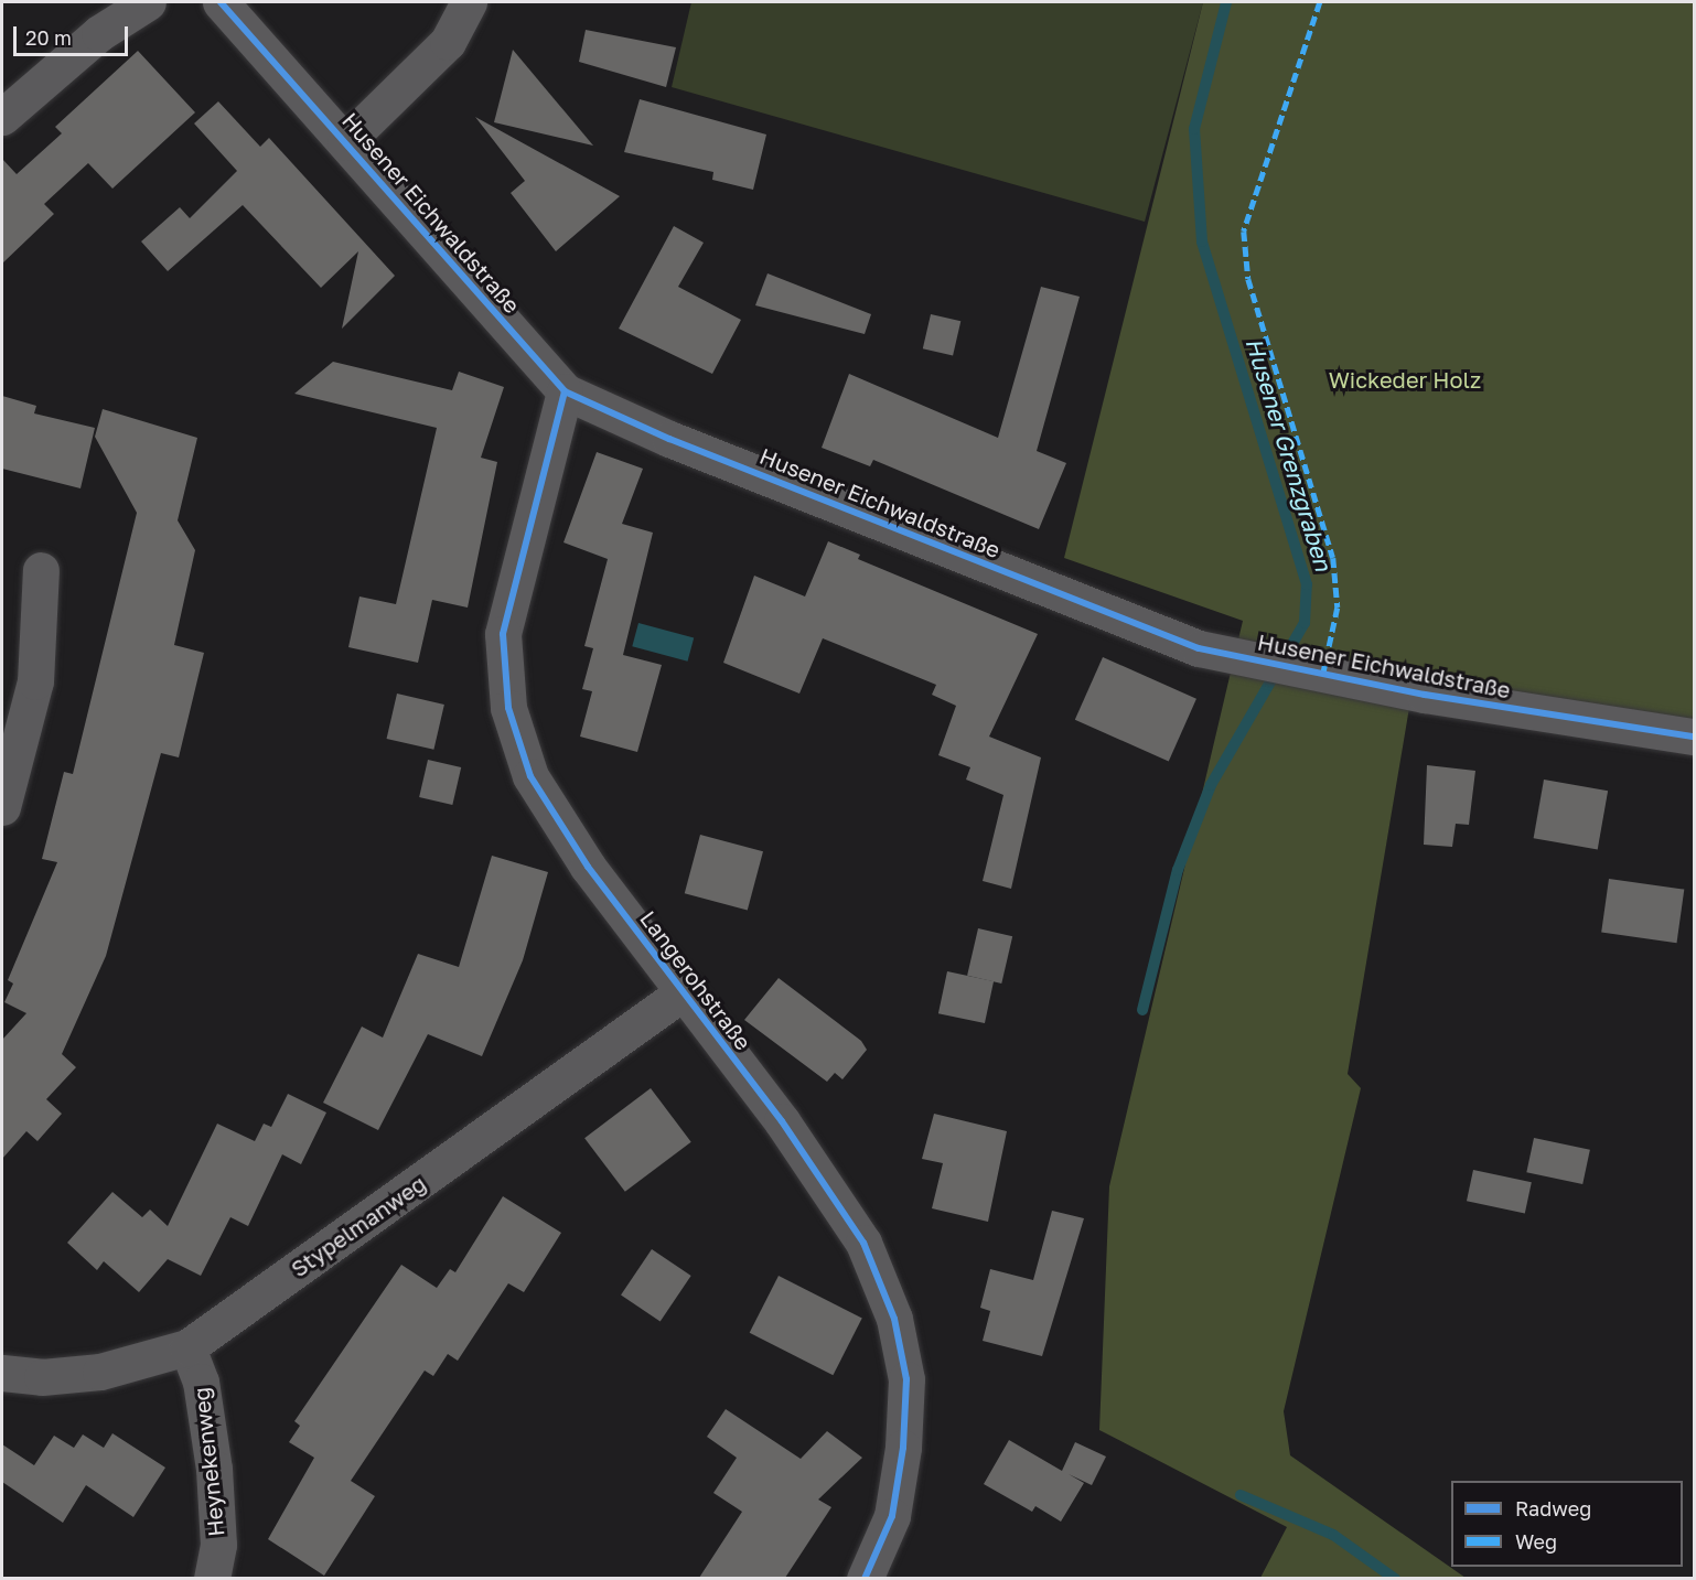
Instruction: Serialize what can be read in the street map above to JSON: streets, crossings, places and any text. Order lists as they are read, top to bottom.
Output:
{
  "streets": {
    "street": [
      "Husener Eichwaldstraße",
      "Langerohstraße",
      "Stypelmanweg",
      "Heynekenweg"
    ]
  },
  "crossings": [
    ["Husener Eichwaldstraße", "Langerohstraße"],
    ["Langerohstraße", "Stypelmanweg"],
    ["Stypelmanweg", "Heynekenweg"]
  ],
  "water": ["Husener Grenzgraben"],
  "parks": ["Wickeder Holz"],
  "legend": ["Radweg", "Weg"],
  "scale_bar": "20 m"
}
